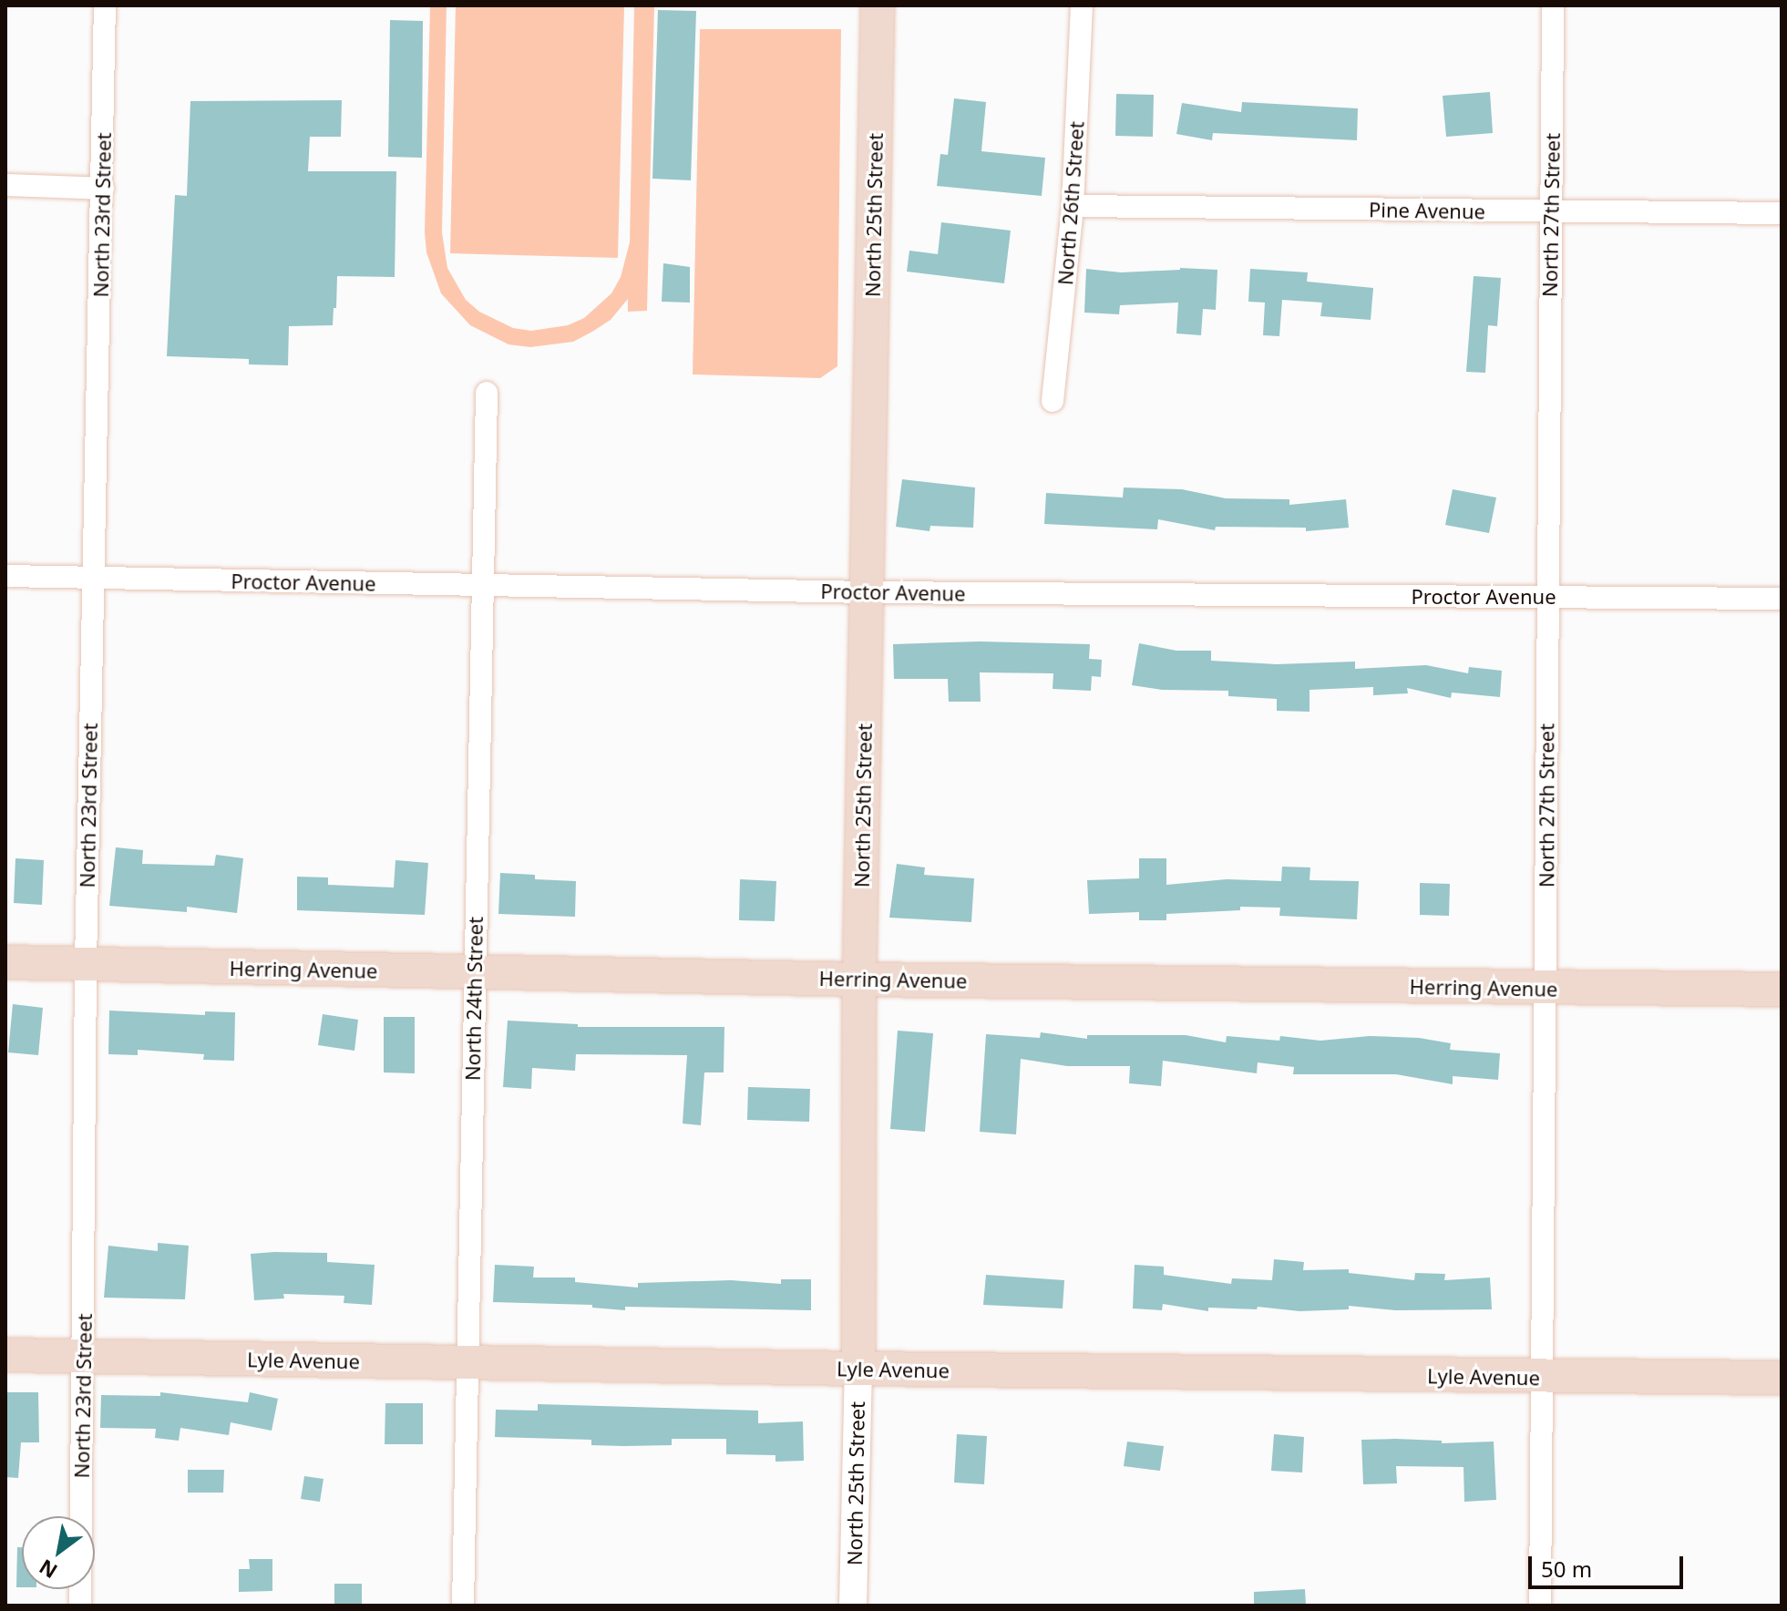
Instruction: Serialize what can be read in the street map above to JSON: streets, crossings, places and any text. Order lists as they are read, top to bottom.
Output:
{
  "streets": {
    "main road": ["North 25th Street", "Herring Avenue", "Lyle Avenue"],
    "street": [
      "North 26th Street",
      "Pine Avenue",
      "North 23rd Street",
      "North 27th Street",
      "Proctor Avenue",
      "North 24th Street"
    ]
  },
  "crossings": [
    ["North 26th Street", "Pine Avenue"],
    ["Pine Avenue", "North 27th Street"],
    ["North 23rd Street", "Proctor Avenue"],
    ["North 23rd Street", "Herring Avenue"],
    ["North 23rd Street", "Lyle Avenue"],
    ["North 25th Street", "Proctor Avenue"],
    ["North 25th Street", "Herring Avenue"],
    ["North 25th Street", "Lyle Avenue"],
    ["North 27th Street", "Proctor Avenue"],
    ["North 27th Street", "Herring Avenue"],
    ["North 27th Street", "Lyle Avenue"],
    ["Proctor Avenue", "North 24th Street"],
    ["Herring Avenue", "North 24th Street"],
    ["North 24th Street", "Lyle Avenue"]
  ],
  "scale_bar": "50 m",
  "north": "bottom left"
}
